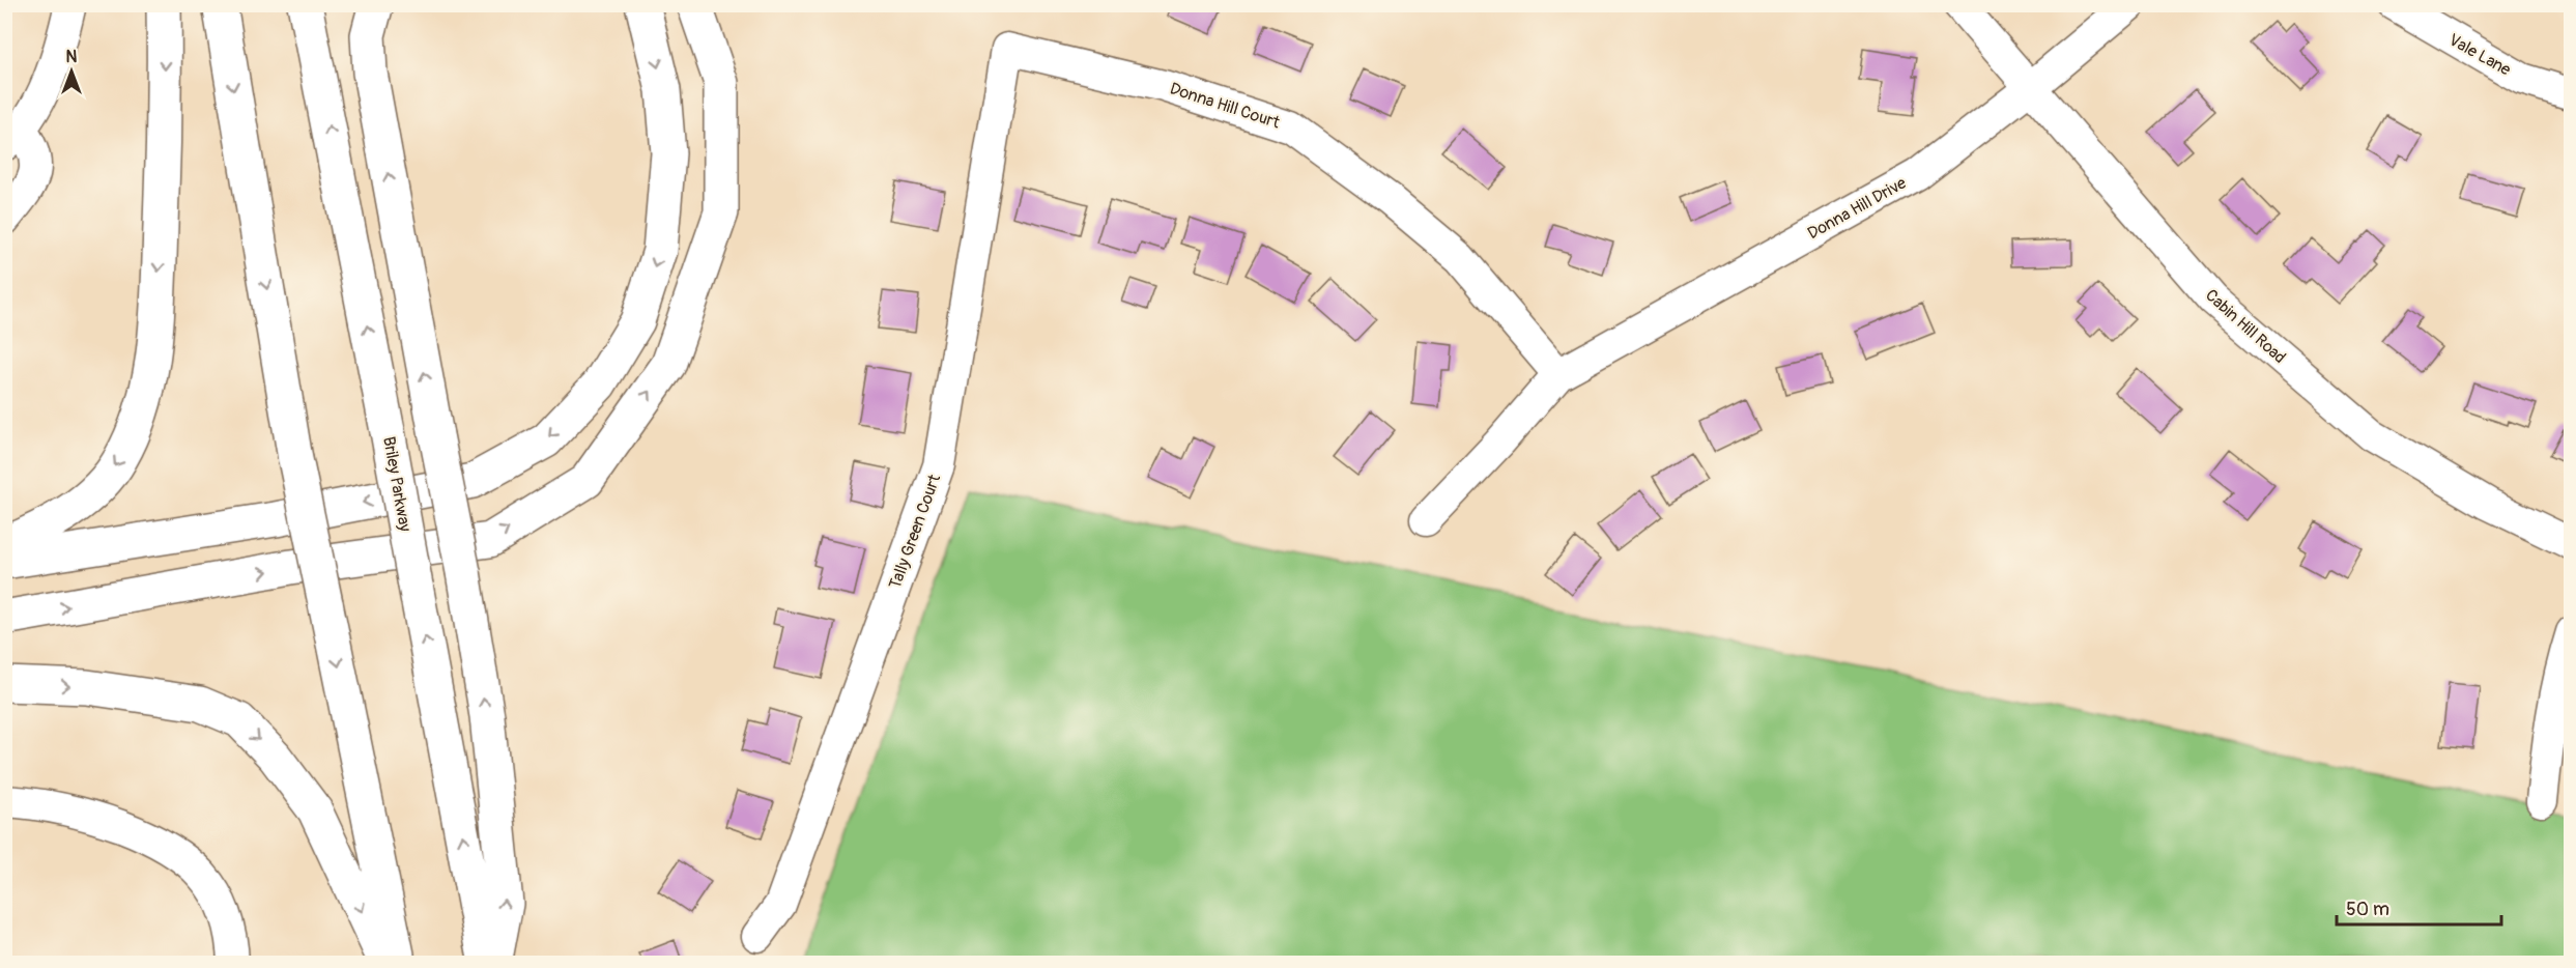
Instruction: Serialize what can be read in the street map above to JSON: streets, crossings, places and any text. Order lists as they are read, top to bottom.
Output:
{
  "streets": {
    "highway": ["Briley Parkway"],
    "street": [
      "Vale Lane",
      "Donna Hill Court",
      "Donna Hill Drive",
      "Cabin Hill Road",
      "Tally Green Court"
    ]
  },
  "crossings": [
    ["Donna Hill Court", "Donna Hill Drive"],
    ["Donna Hill Court", "Tally Green Court"],
    ["Donna Hill Drive", "Cabin Hill Road"]
  ],
  "scale_bar": "50 m",
  "north": "top"
}
